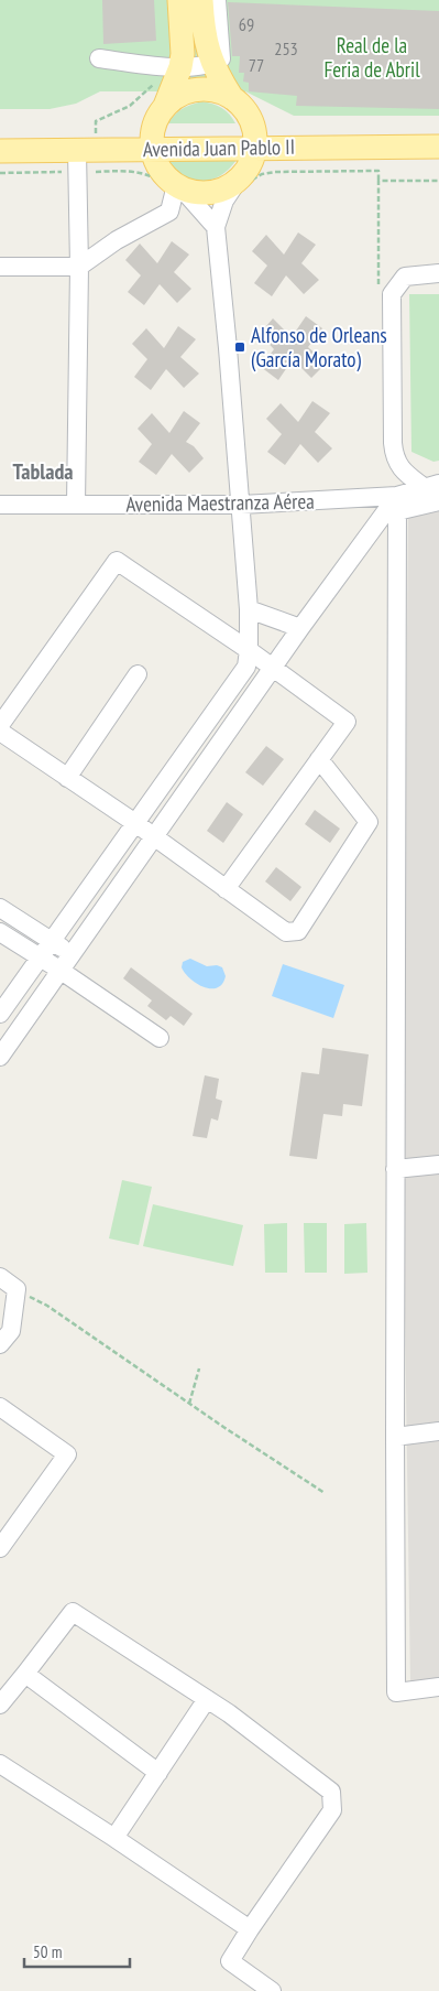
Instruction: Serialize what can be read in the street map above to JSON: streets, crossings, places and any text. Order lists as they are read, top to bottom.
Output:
{
  "streets": {
    "main road": ["Avenida Juan Pablo II"],
    "street": ["Avenida Maestranza Aérea"]
  },
  "districts": ["Tablada"],
  "parks": ["Real de la Feria de Abril"],
  "places": {
    "transit": ["Alfonso de Orleans (García Morato)"]
  },
  "house_numbers": ["69", "253", "77"],
  "scale_bar": "50 m"
}
